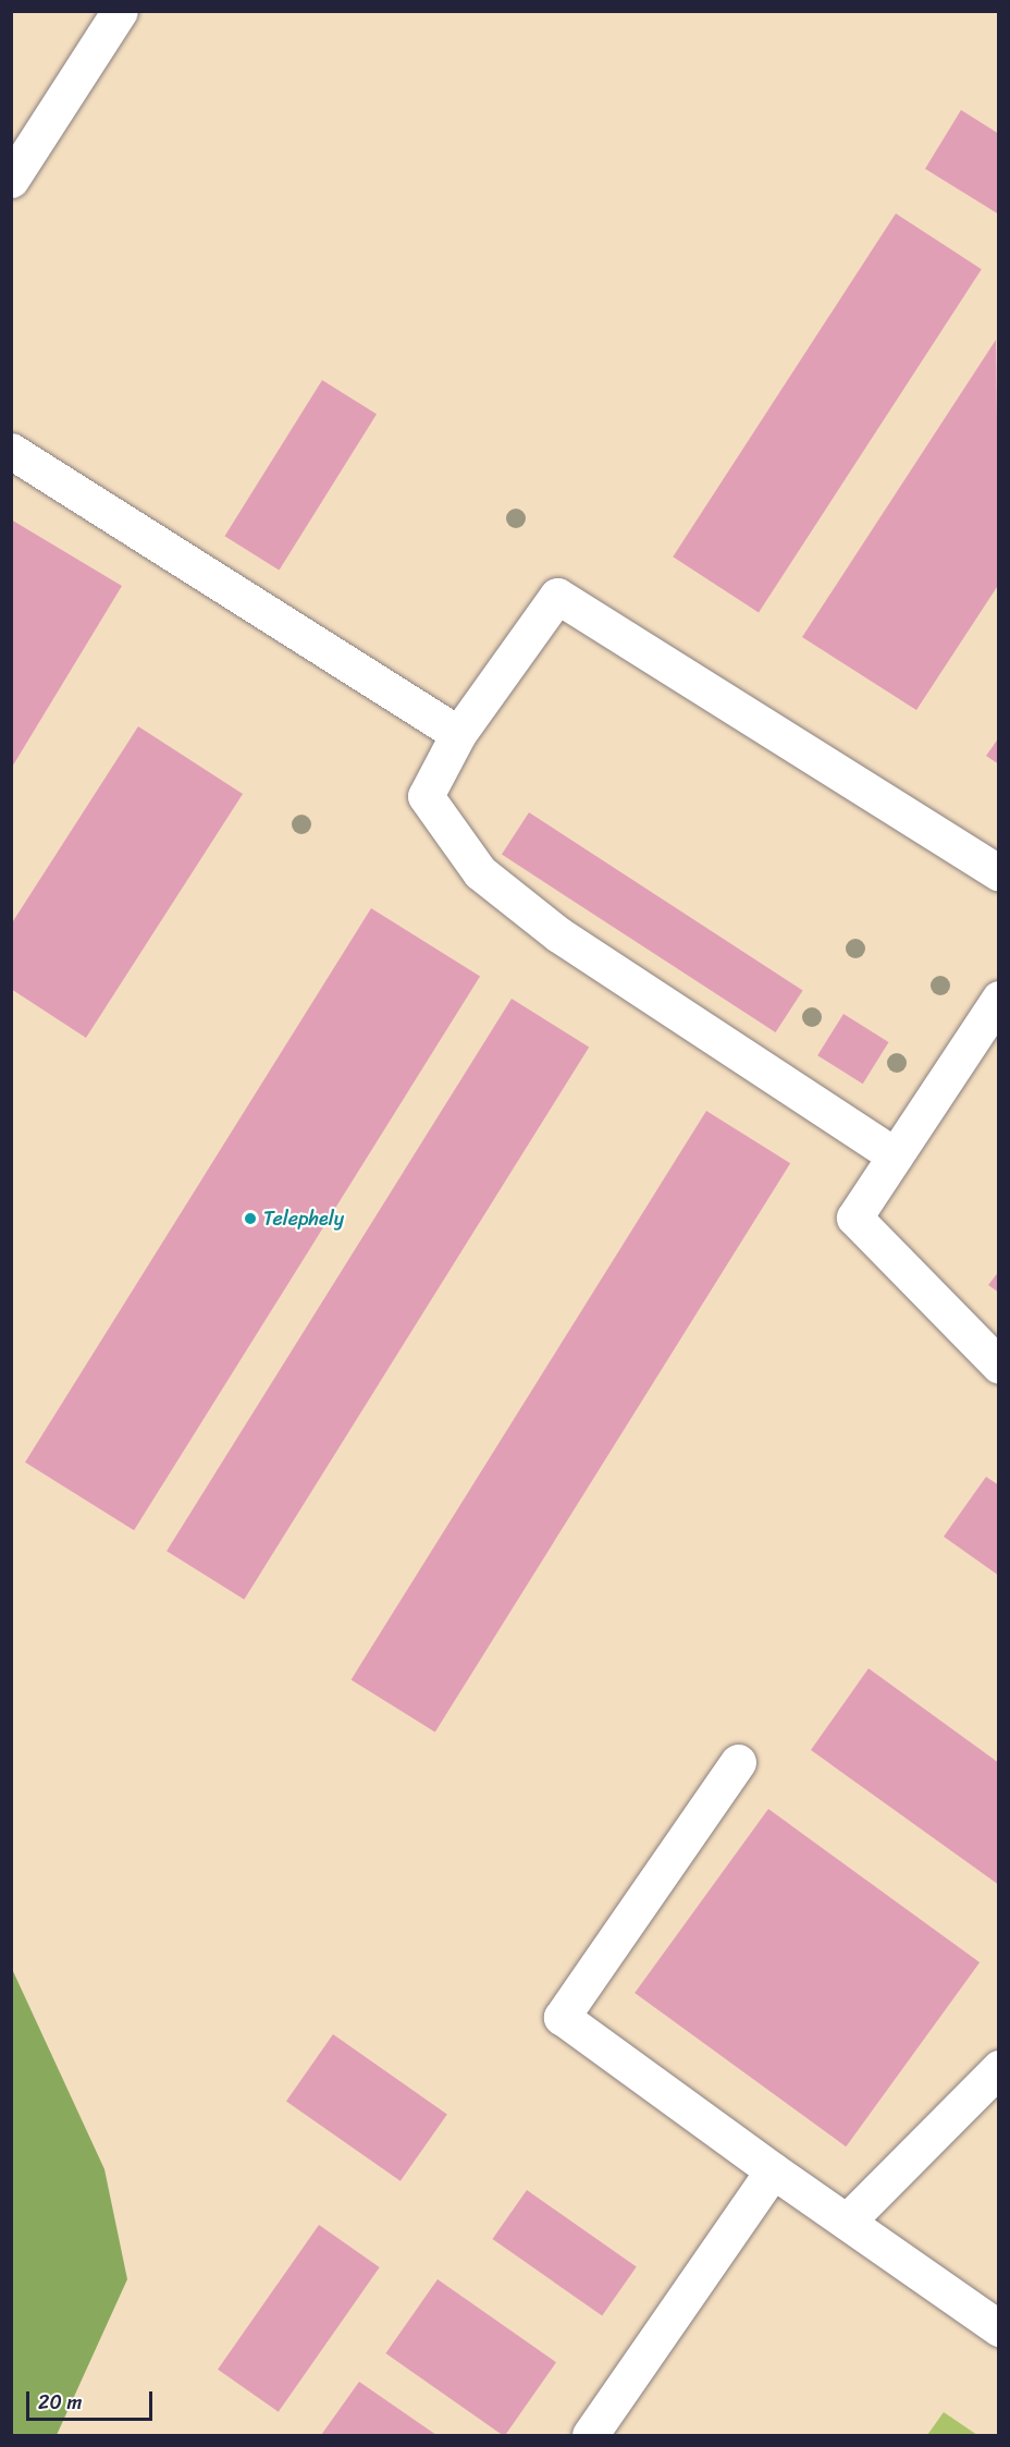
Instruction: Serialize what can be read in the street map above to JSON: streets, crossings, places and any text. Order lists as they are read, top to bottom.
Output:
{
  "places": ["Telephely"],
  "scale_bar": "20 m"
}
